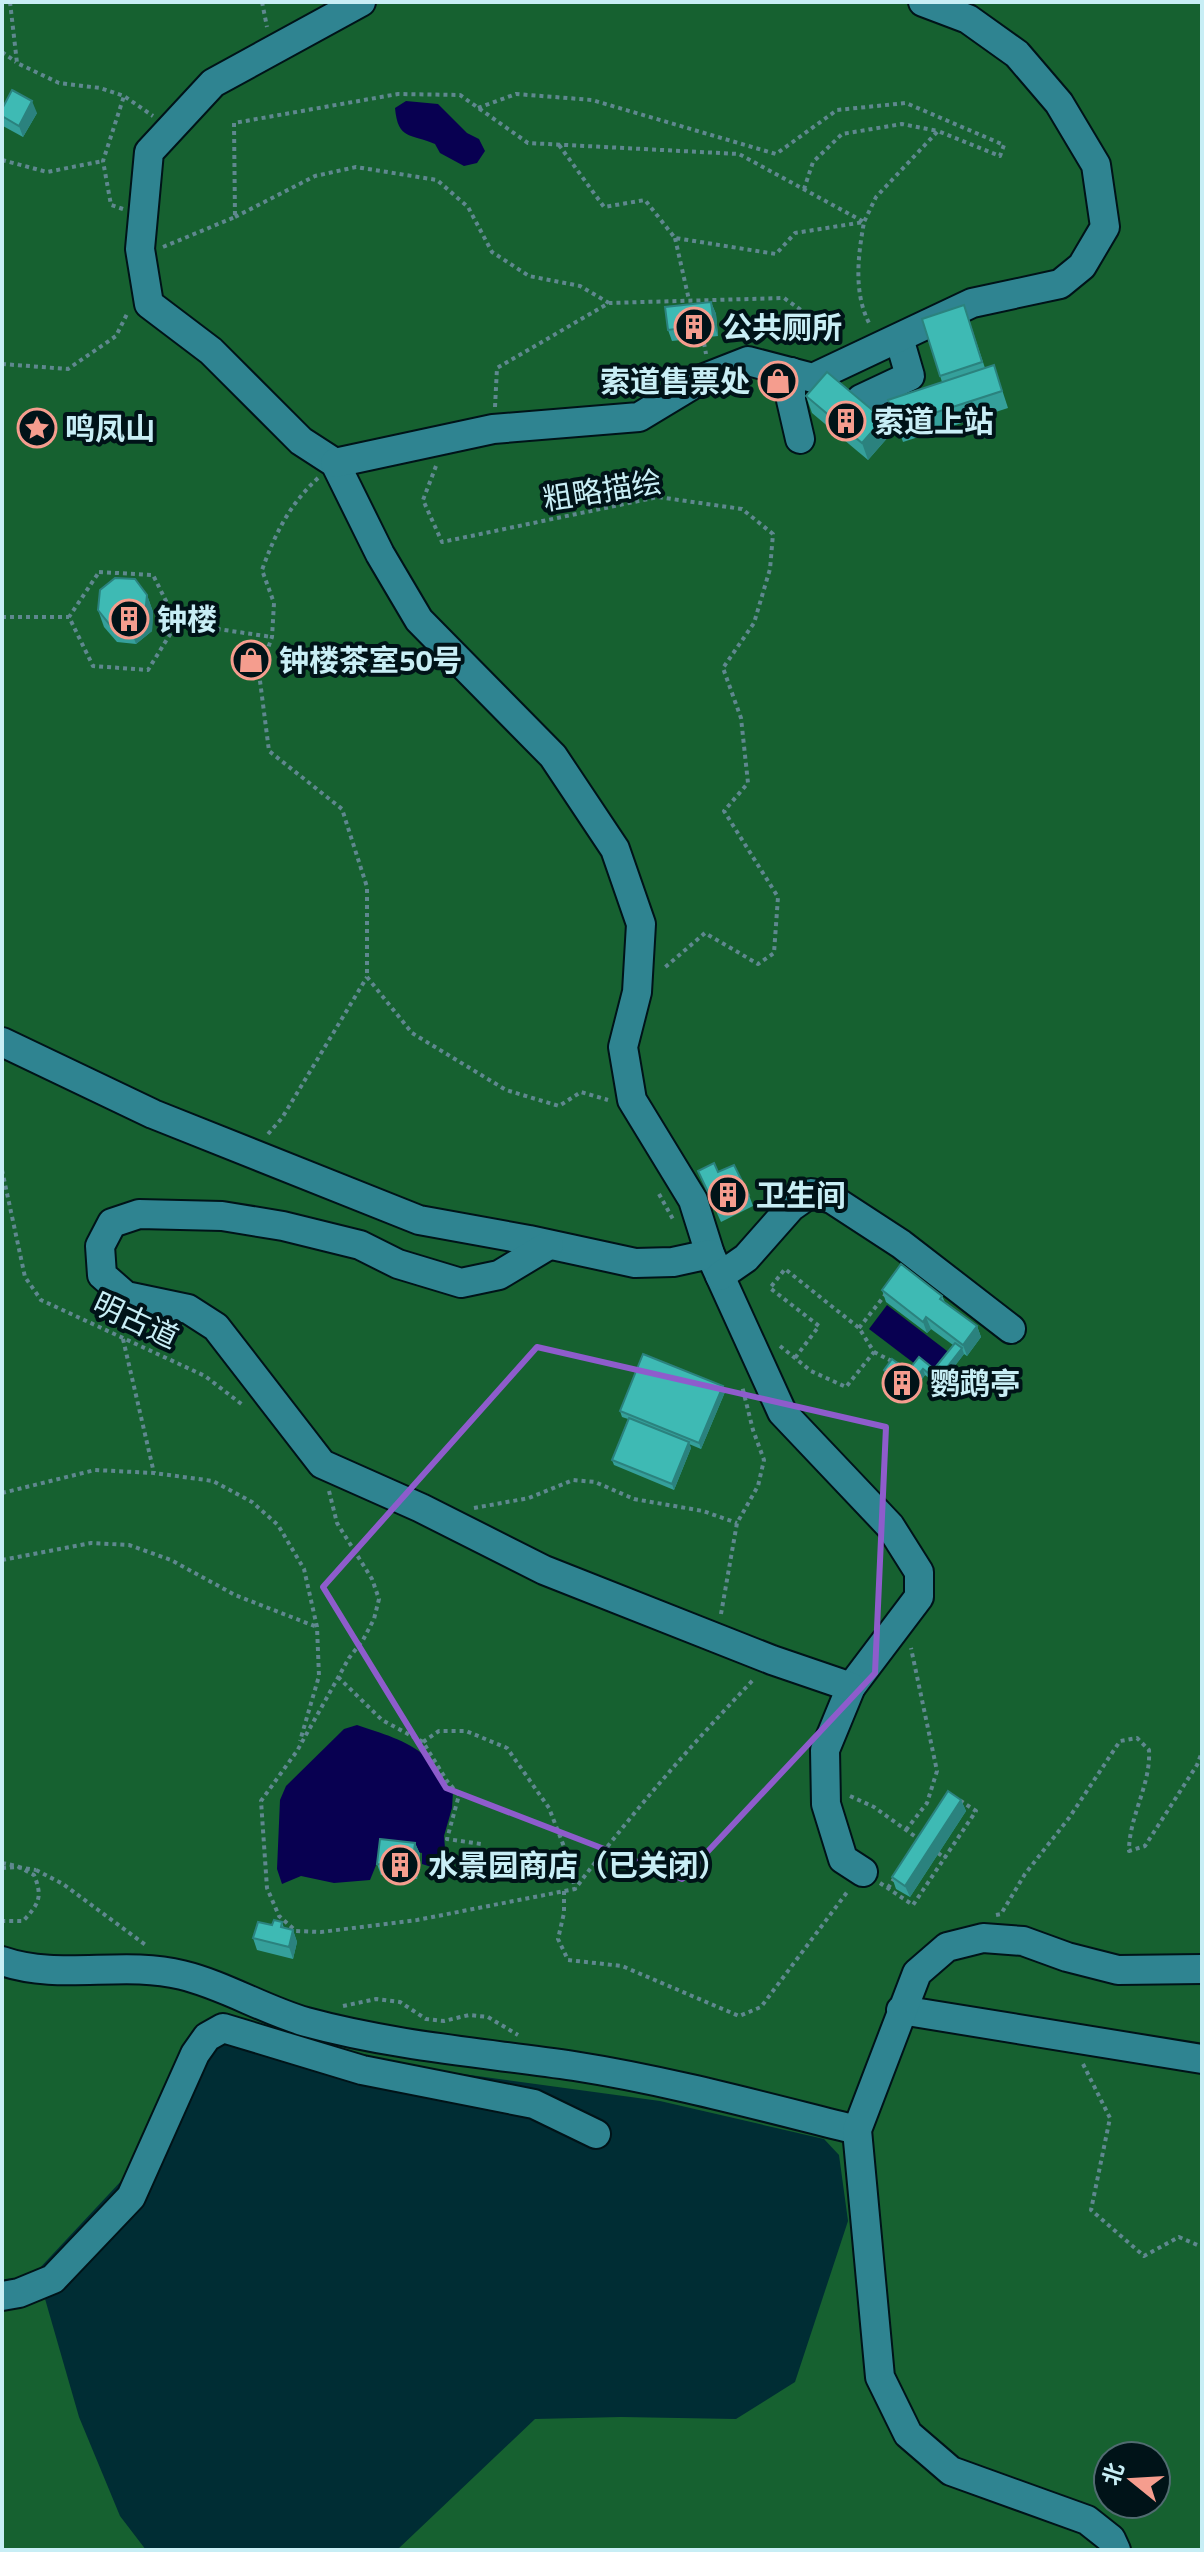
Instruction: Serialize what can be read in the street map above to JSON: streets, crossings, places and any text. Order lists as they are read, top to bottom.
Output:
{
  "streets": {
    "path": ["粗略描绘", "明古道"]
  },
  "places": {
    "building": [
      "公共厕所",
      "索道上站",
      "钟楼",
      "卫生间",
      "鹦鹉亭",
      "水景园商店（已关闭）"
    ],
    "shop": ["索道售票处", "钟楼茶室50号"],
    "place": ["鸣凤山"]
  },
  "north": "left"
}
